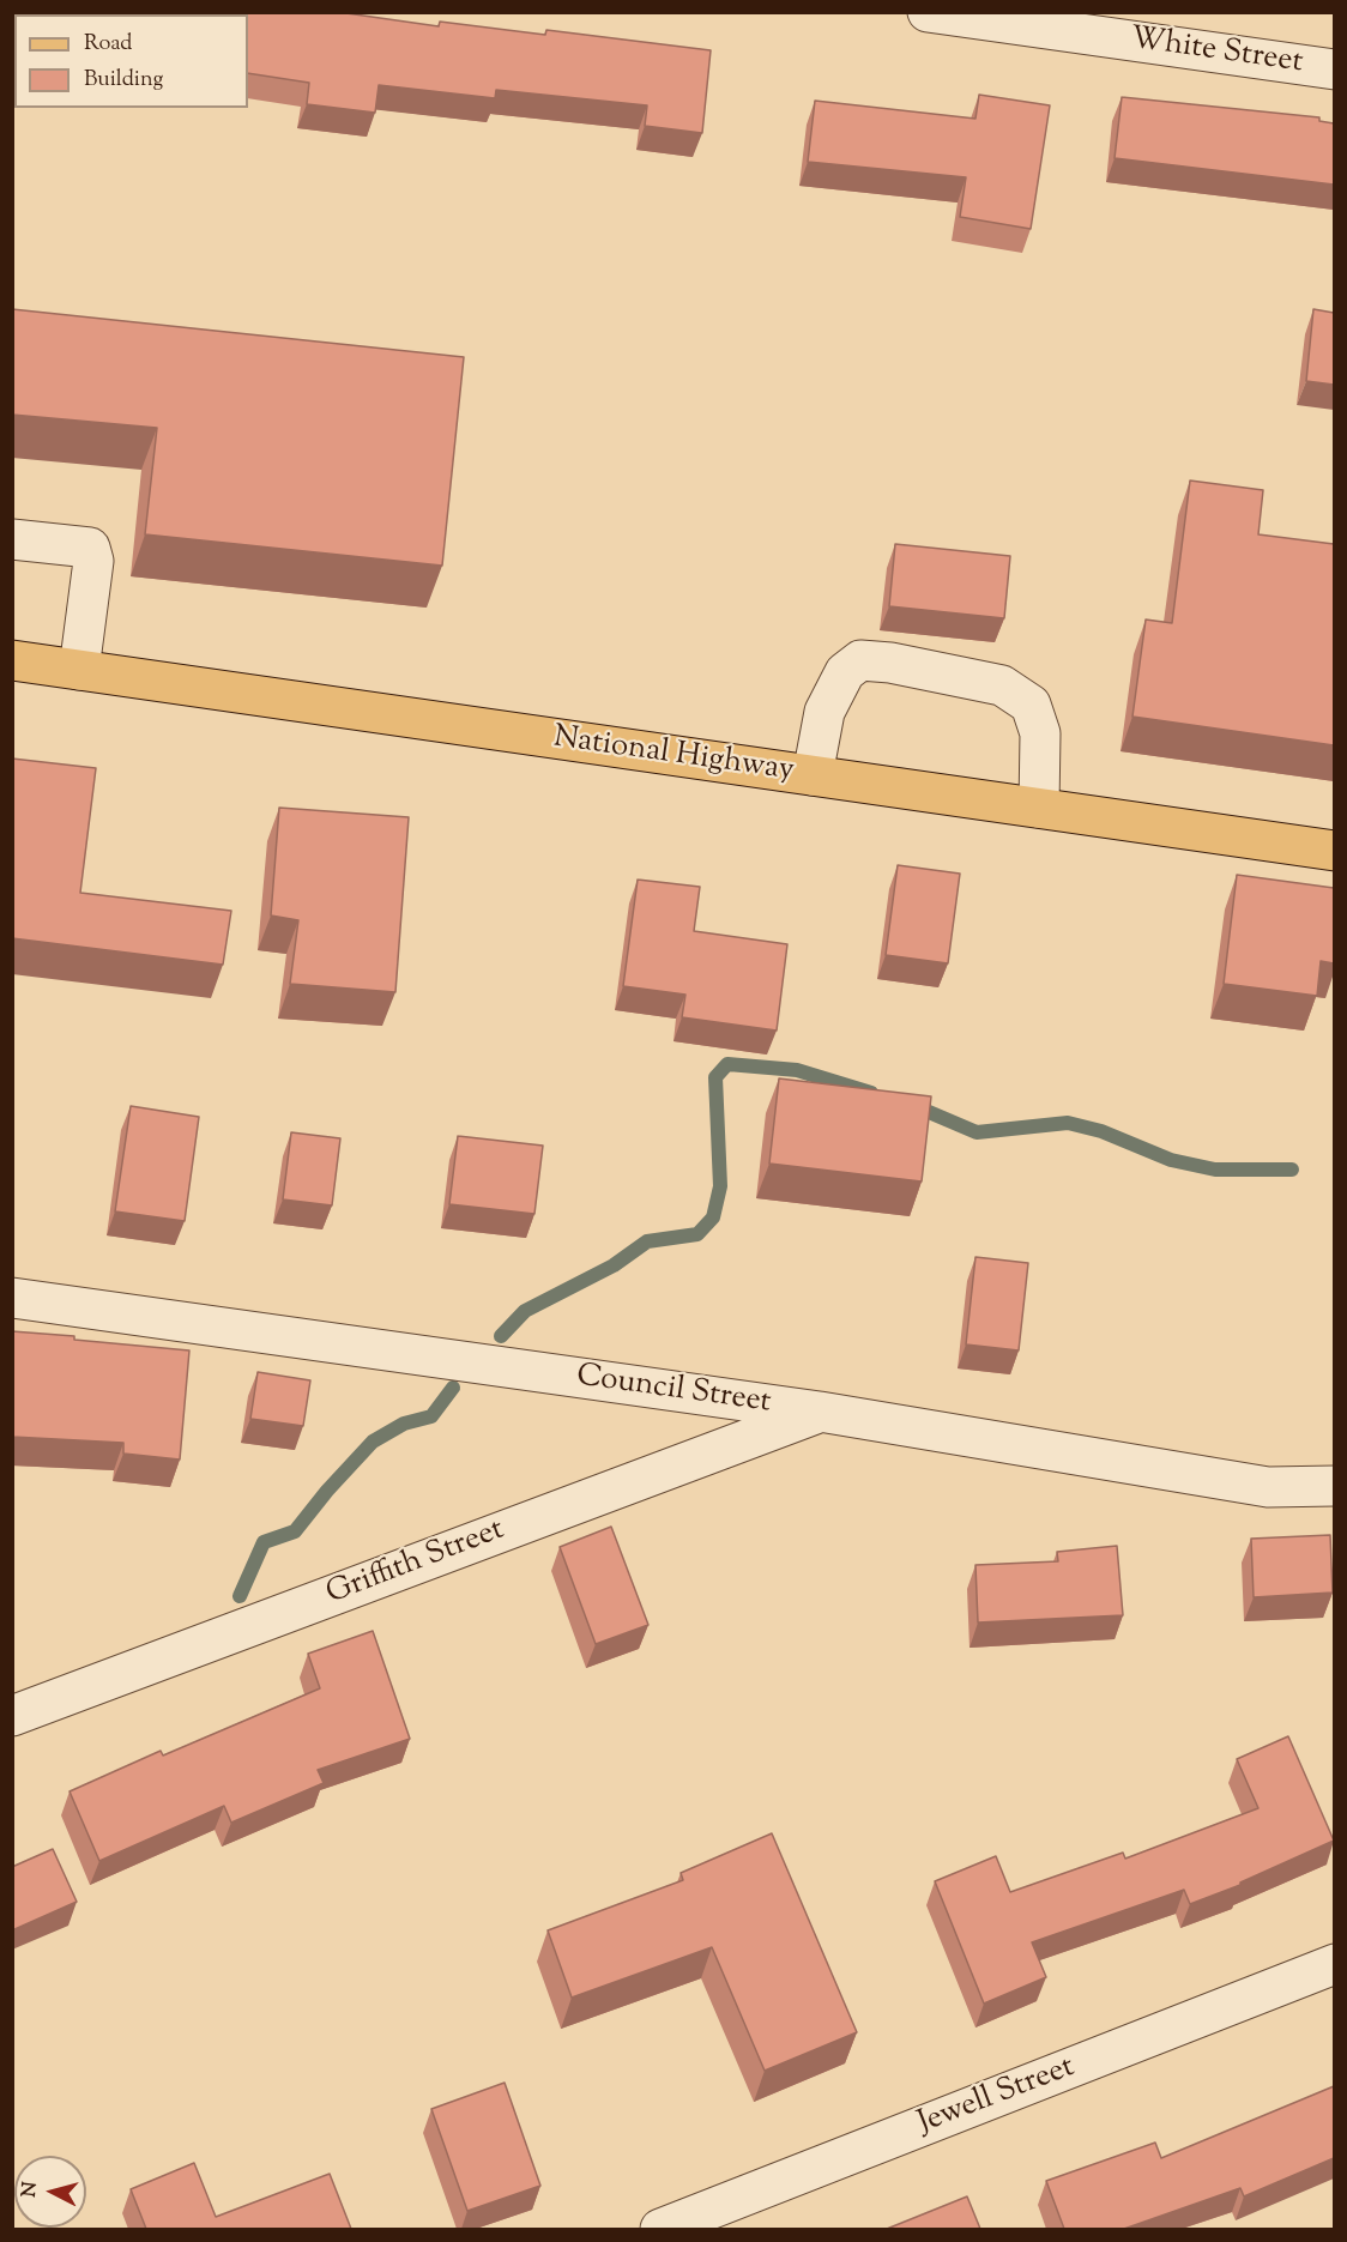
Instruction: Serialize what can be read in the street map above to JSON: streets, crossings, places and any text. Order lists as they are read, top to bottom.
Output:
{
  "streets": {
    "main road": ["National Highway"],
    "street": [
      "White Street",
      "Council Street",
      "Griffith Street",
      "Jewell Street"
    ]
  },
  "crossings": [
    ["Council Street", "Griffith Street"]
  ],
  "legend": ["Road", "Building"],
  "north": "left"
}
